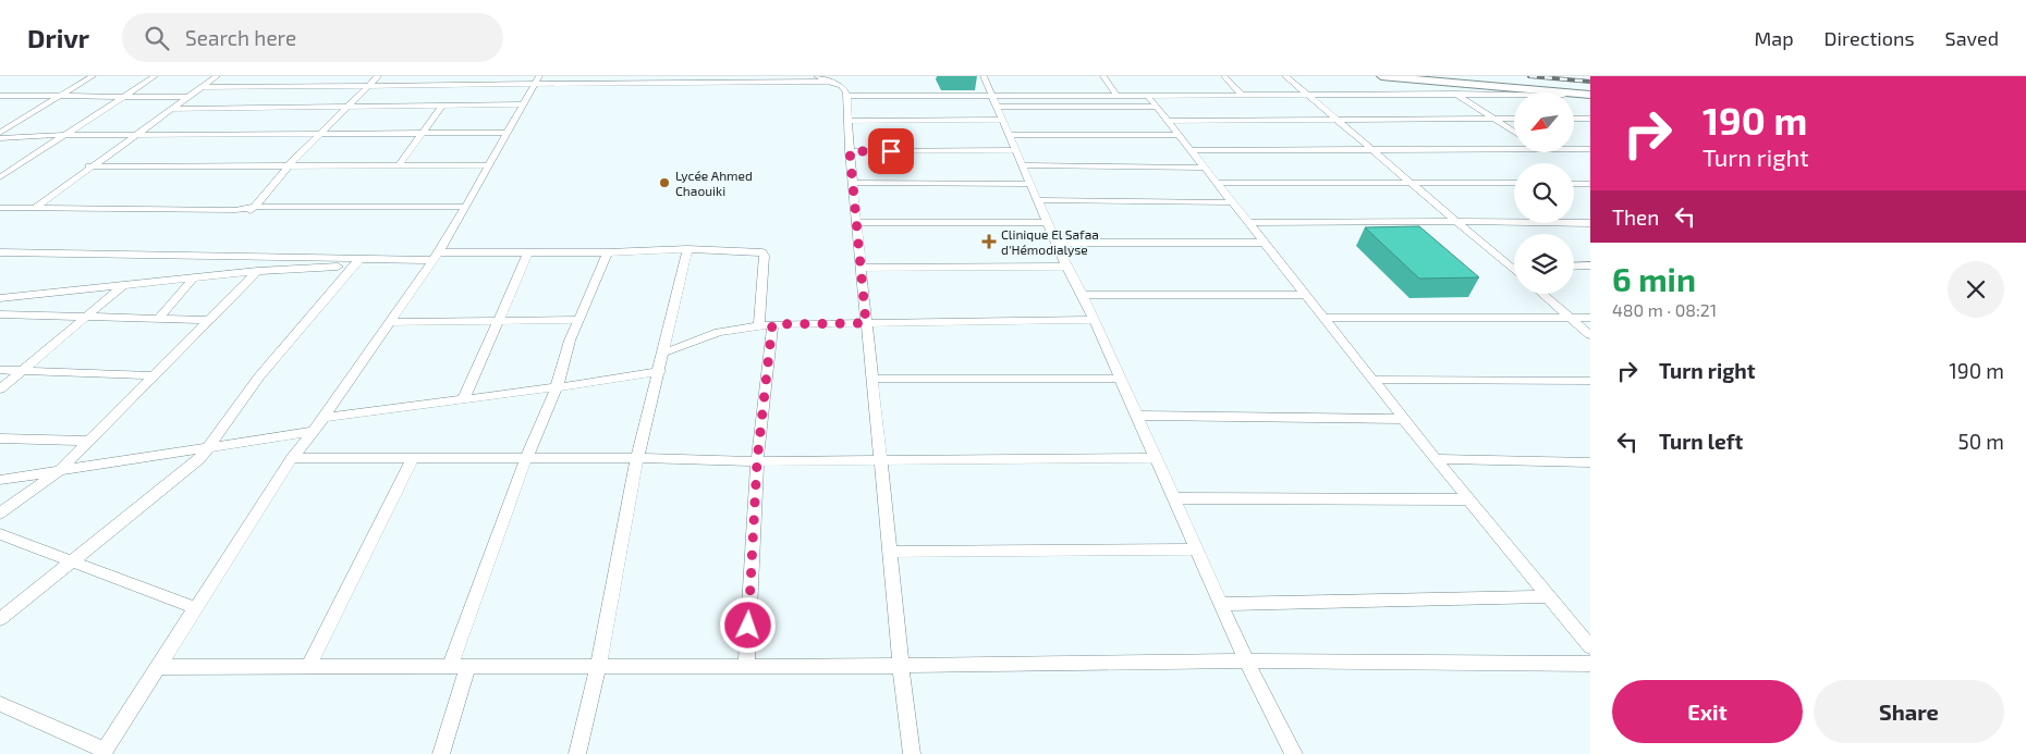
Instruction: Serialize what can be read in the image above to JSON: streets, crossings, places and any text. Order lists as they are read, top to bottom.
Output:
{
  "places": {
    "other": ["Lycée Ahmed Chaouiki"],
    "health": ["Clinique El Safaa d'Hémodialyse"]
  },
  "north": "bottom left",
  "page": {
    "header": "Drivr",
    "search": "Search here",
    "nav": ["Map", "Directions", "Saved"],
    "turn": ["190 m", "Turn right"],
    "then": "Then",
    "heading": ["6 min", "480 m · 08:21"],
    "list": [
      {
        "name": "Turn right",
        "value": "190 m"
      },
      {
        "name": "Turn left",
        "value": "50 m"
      }
    ],
    "buttons": ["Exit", "Share"]
  }
}
